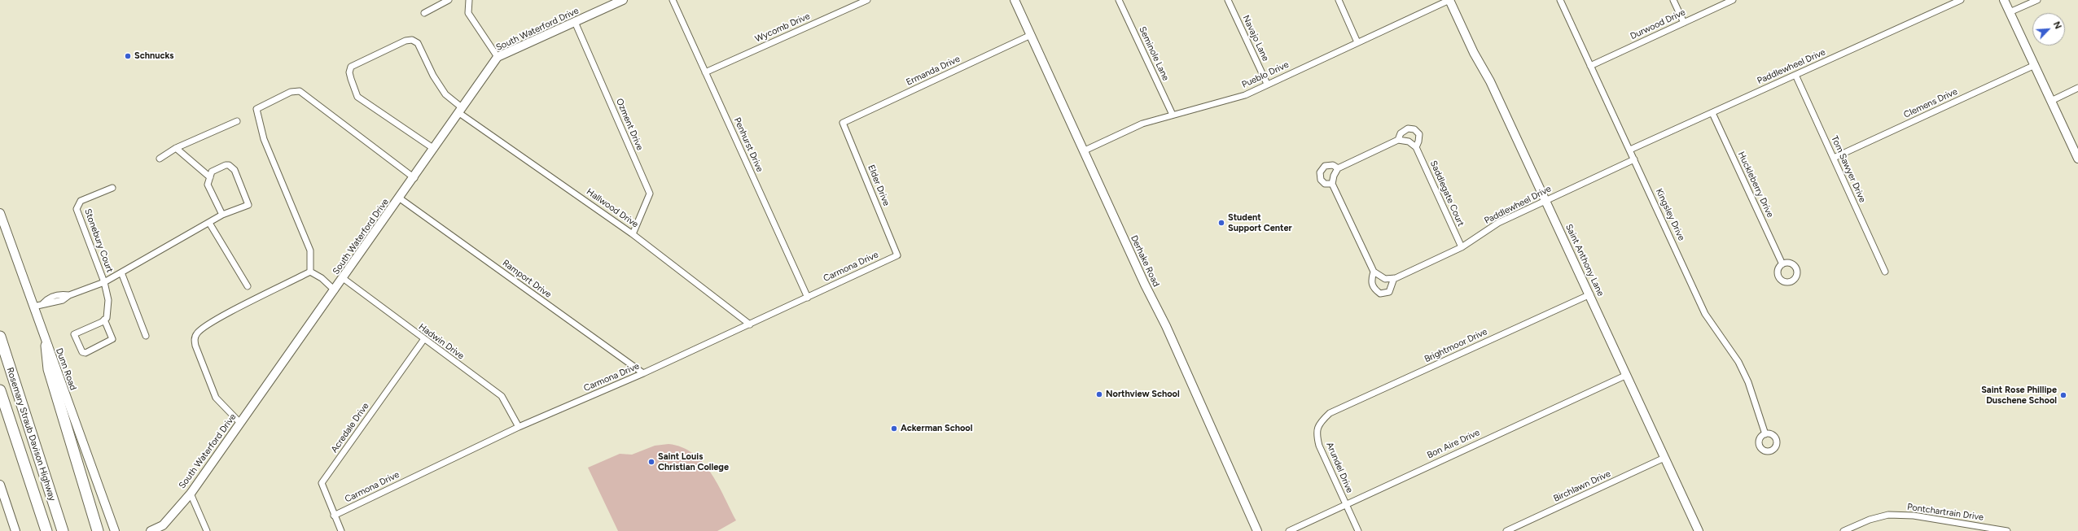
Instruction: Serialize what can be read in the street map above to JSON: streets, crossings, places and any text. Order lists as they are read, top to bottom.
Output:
{
  "streets": {
    "highway": ["Rosemary Straub Davison Highway"],
    "street": [
      "Durwood Drive",
      "Wycomb Drive",
      "South Waterford Drive",
      "Navajo Lane",
      "Seminole Lane",
      "Paddlewheel Drive",
      "Ermanda Drive",
      "Pueblo Drive",
      "Clemens Drive",
      "Ozment Drive",
      "Penhurst Drive",
      "Tom Sawyer Drive",
      "Huckleberry Drive",
      "Elder Drive",
      "Saddlegate Court",
      "Hallwood Drive",
      "Kingsley Drive",
      "Stonebury Court",
      "Saint Anthony Lane",
      "Derhake Road",
      "Carmona Drive",
      "Ramport Drive",
      "Hadwin Drive",
      "Brightmoor Drive",
      "Dunn Road",
      "Acredale Drive",
      "Bon Aire Drive",
      "Arundel Drive",
      "Birchlawn Drive",
      "Pontchartrain Drive"
    ]
  },
  "crossings": [
    ["Durwood Drive", "Kingsley Drive"],
    ["Wycomb Drive", "Penhurst Drive"],
    ["South Waterford Drive", "Ozment Drive"],
    ["South Waterford Drive", "Hallwood Drive"],
    ["South Waterford Drive", "Ramport Drive"],
    ["South Waterford Drive", "Hadwin Drive"],
    ["Navajo Lane", "Pueblo Drive"],
    ["Seminole Lane", "Pueblo Drive"],
    ["Paddlewheel Drive", "Tom Sawyer Drive"],
    ["Paddlewheel Drive", "Huckleberry Drive"],
    ["Paddlewheel Drive", "Saddlegate Court"],
    ["Paddlewheel Drive", "Kingsley Drive"],
    ["Paddlewheel Drive", "Saint Anthony Lane"],
    ["Ermanda Drive", "Elder Drive"],
    ["Ermanda Drive", "Derhake Road"],
    ["Pueblo Drive", "Saint Anthony Lane"],
    ["Pueblo Drive", "Derhake Road"],
    ["Clemens Drive", "Tom Sawyer Drive"],
    ["Ozment Drive", "Hallwood Drive"],
    ["Penhurst Drive", "Carmona Drive"],
    ["Elder Drive", "Carmona Drive"],
    ["Hallwood Drive", "Carmona Drive"],
    ["Stonebury Court", "Dunn Road"],
    ["Saint Anthony Lane", "Brightmoor Drive"],
    ["Saint Anthony Lane", "Bon Aire Drive"],
    ["Saint Anthony Lane", "Birchlawn Drive"],
    ["Carmona Drive", "Ramport Drive"],
    ["Carmona Drive", "Hadwin Drive"],
    ["Carmona Drive", "Acredale Drive"],
    ["Hadwin Drive", "Acredale Drive"],
    ["Brightmoor Drive", "Arundel Drive"],
    ["Bon Aire Drive", "Arundel Drive"]
  ],
  "places": [
    "Schnucks",
    "Student Support Center",
    "Northview School",
    "Saint Rose Phillipe Duschene School",
    "Ackerman School",
    "Saint Louis Christian College"
  ],
  "north": "top right"
}
